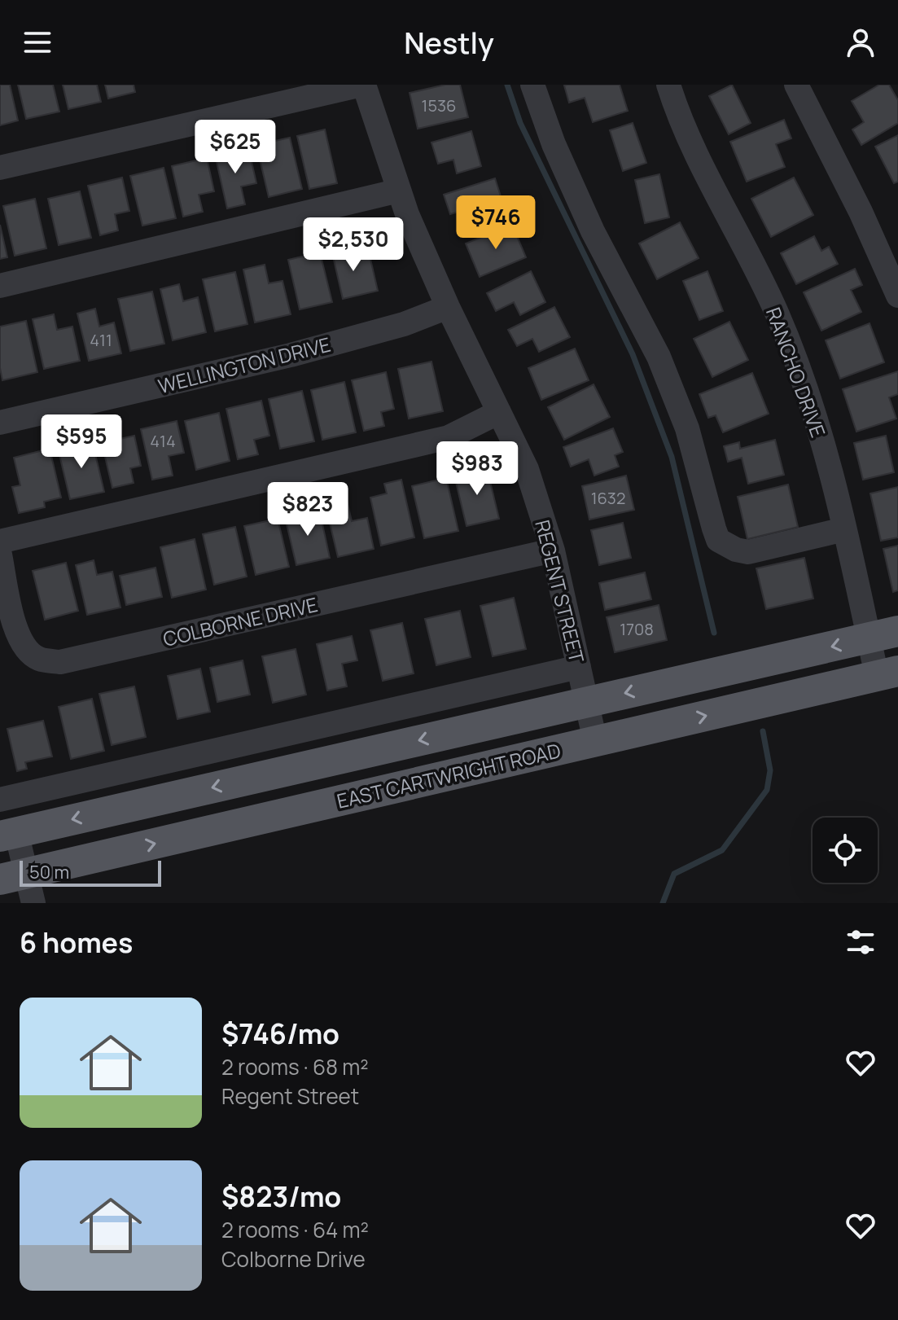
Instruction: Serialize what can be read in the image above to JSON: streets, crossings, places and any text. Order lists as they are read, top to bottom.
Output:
{
  "streets": {
    "main road": ["EAST CARTWRIGHT ROAD"],
    "street": [
      "WELLINGTON DRIVE",
      "RANCHO DRIVE",
      "REGENT STREET",
      "COLBORNE DRIVE"
    ]
  },
  "crossings": [
    ["WELLINGTON DRIVE", "REGENT STREET"],
    ["RANCHO DRIVE", "EAST CARTWRIGHT ROAD"],
    ["REGENT STREET", "COLBORNE DRIVE"],
    ["REGENT STREET", "EAST CARTWRIGHT ROAD"]
  ],
  "house_numbers": [
    "1536",
    "411",
    "414",
    "1632",
    "1708"
  ],
  "scale_bar": "50 m",
  "page": {
    "header": "Nestly",
    "price": [
      "$625",
      "$746",
      "$2,530",
      "$595",
      "$983",
      "$823"
    ],
    "scale": "50 m",
    "heading": "6 homes",
    "list": [
      {
        "name": "$746/mo",
        "note": "2 rooms · 68 m² · Regent Street"
      },
      {
        "name": "$823/mo",
        "note": "2 rooms · 64 m² · Colborne Drive"
      }
    ]
  }
}
